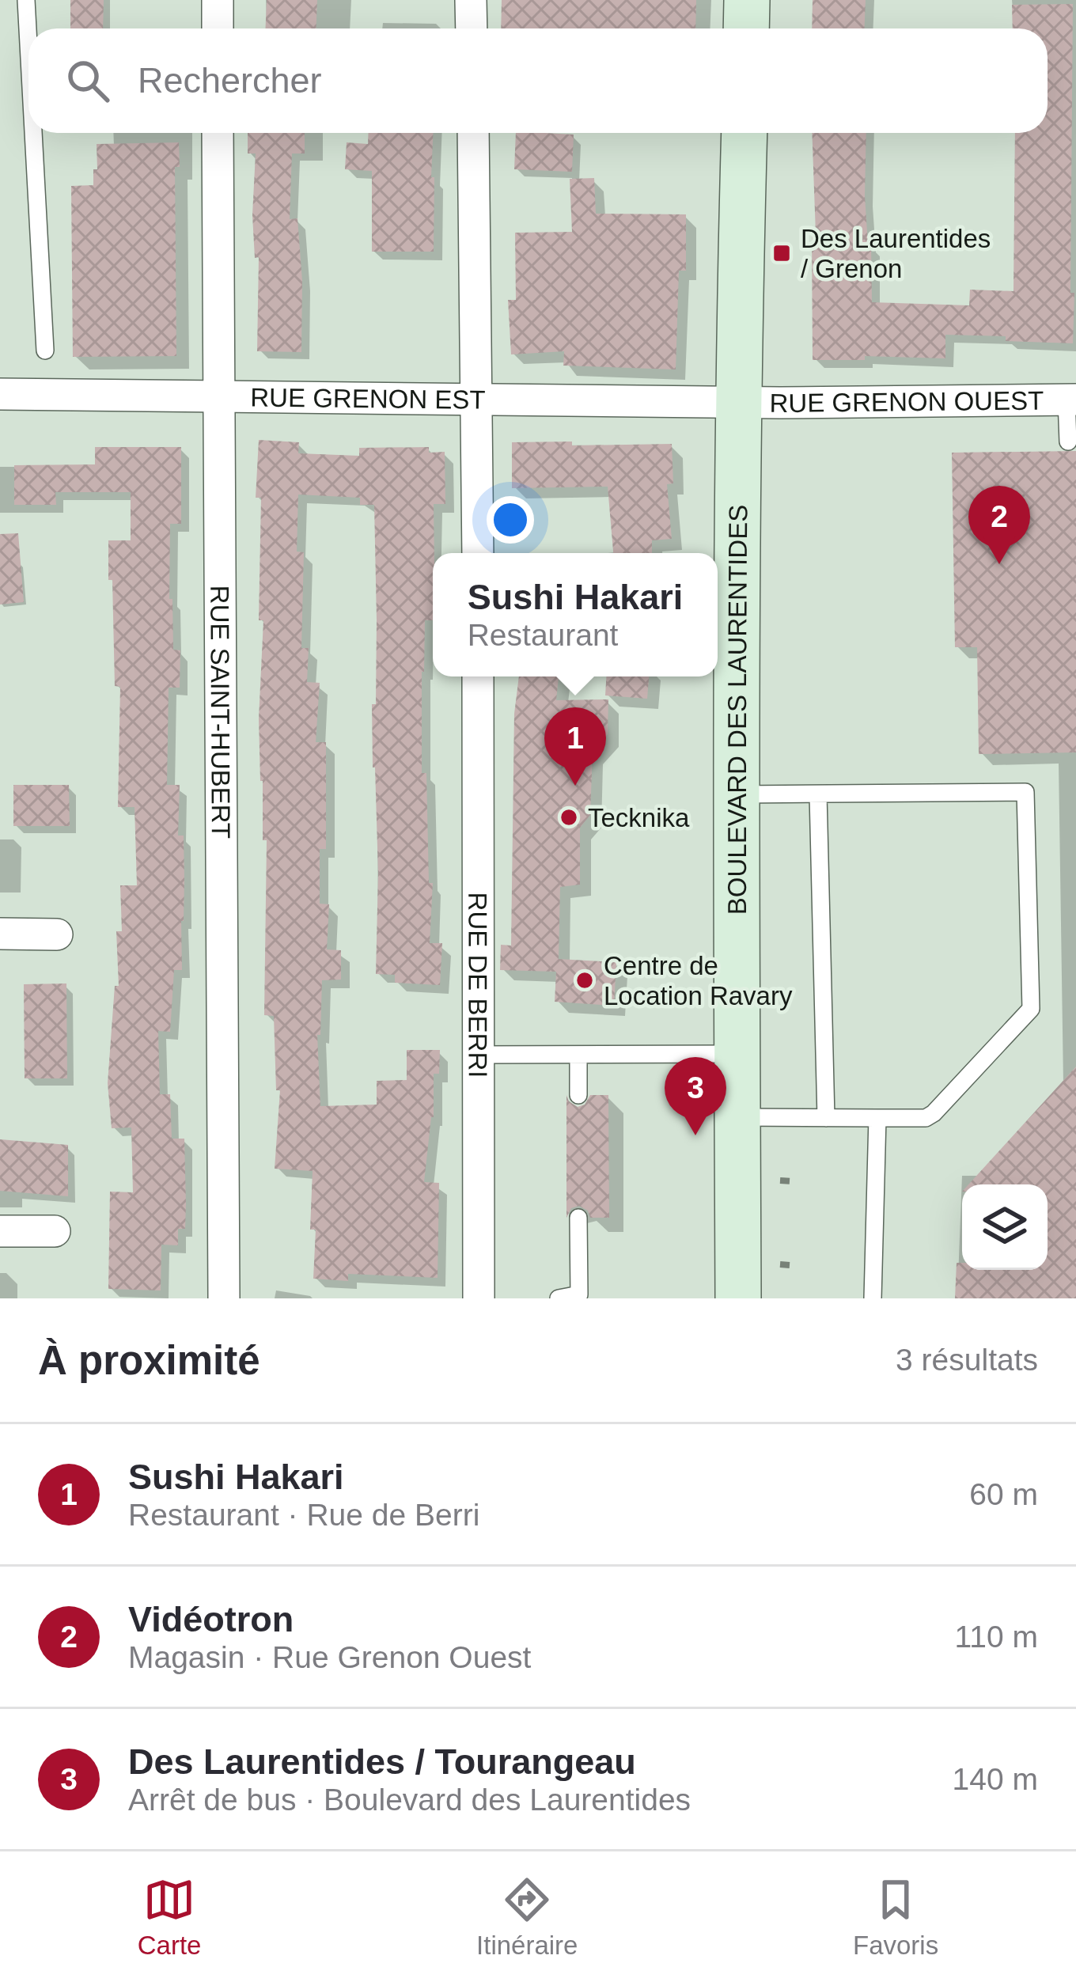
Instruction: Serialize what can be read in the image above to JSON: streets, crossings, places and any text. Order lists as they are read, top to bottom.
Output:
{
  "streets": {
    "main road": ["BOULEVARD DES LAURENTIDES"],
    "street": [
      "RUE GRENON EST",
      "RUE GRENON OUEST",
      "RUE SAINT-HUBERT",
      "RUE DE BERRI"
    ]
  },
  "crossings": [
    ["RUE GRENON EST", "RUE GRENON OUEST"],
    ["RUE GRENON EST", "BOULEVARD DES LAURENTIDES"],
    ["RUE GRENON EST", "RUE SAINT-HUBERT"],
    ["RUE GRENON OUEST", "BOULEVARD DES LAURENTIDES"]
  ],
  "places": {
    "transit": ["Des Laurentides / Grenon"],
    "other": ["Tecknika", "Centre de Location Ravary"]
  },
  "page": {
    "search": "Rechercher",
    "pins": ["2", "1", "3"],
    "popup": ["Sushi Hakari", "Restaurant"],
    "heading": ["À proximité", "3 résultats"],
    "list": [
      {
        "mark": "1",
        "name": "Sushi Hakari",
        "note": "Restaurant · Rue de Berri",
        "value": "60 m"
      },
      {
        "mark": "2",
        "name": "Vidéotron",
        "note": "Magasin · Rue Grenon Ouest",
        "value": "110 m"
      },
      {
        "mark": "3",
        "name": "Des Laurentides / Tourangeau",
        "note": "Arrêt de bus · Boulevard des Laurentides",
        "value": "140 m"
      }
    ],
    "nav": ["Carte", "Itinéraire", "Favoris"]
  }
}
